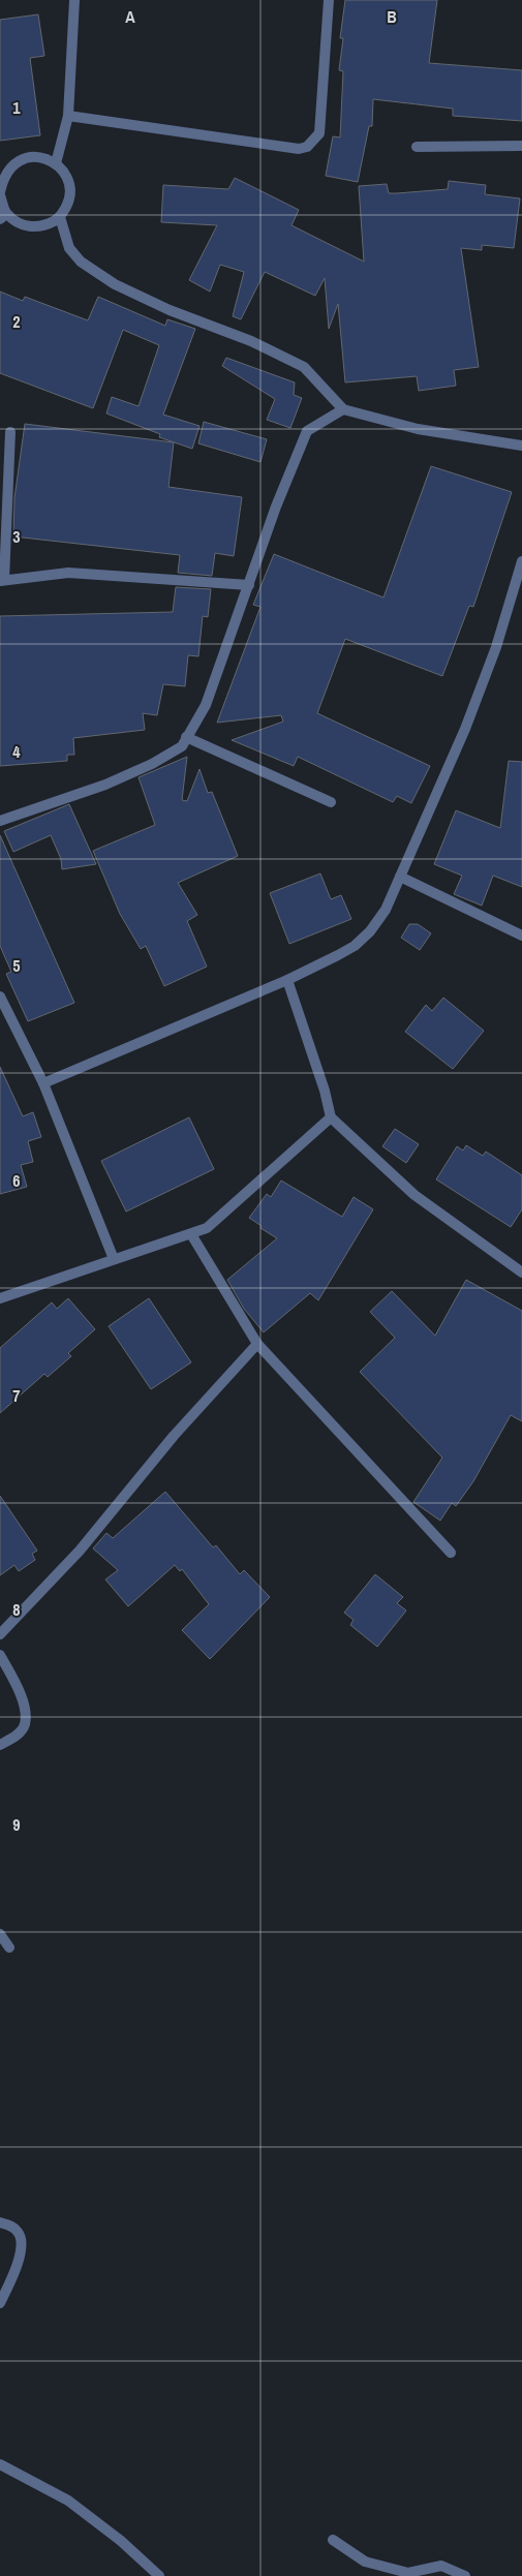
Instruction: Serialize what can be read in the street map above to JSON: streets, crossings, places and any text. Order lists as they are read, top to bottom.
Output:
{
  "grid": {
    "columns": ["A", "B"],
    "rows": [
      "1",
      "2",
      "3",
      "4",
      "5",
      "6",
      "7",
      "8",
      "9"
    ]
  }
}
